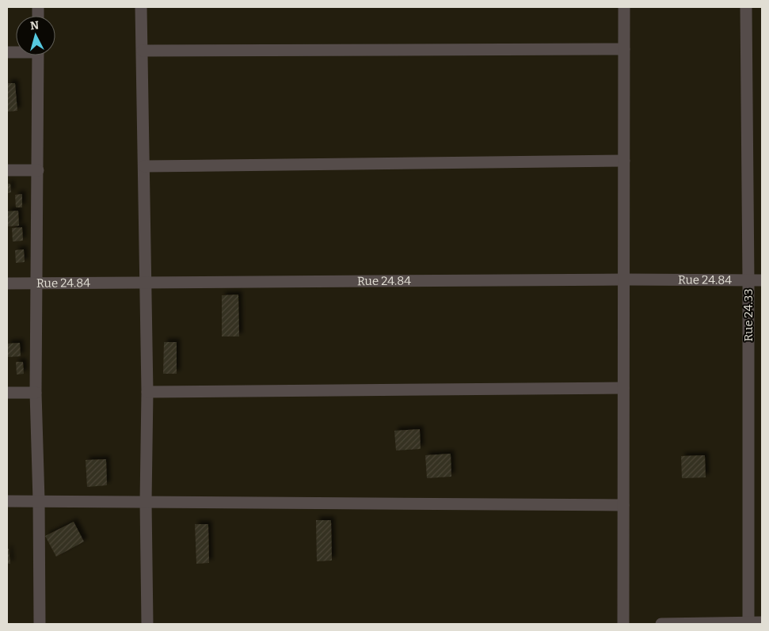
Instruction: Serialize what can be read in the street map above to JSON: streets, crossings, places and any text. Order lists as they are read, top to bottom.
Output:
{
  "streets": {
    "street": ["Rue 24.84", "Rue 24.33"]
  },
  "crossings": [
    ["Rue 24.84", "Rue 24.33"]
  ],
  "north": "top"
}
